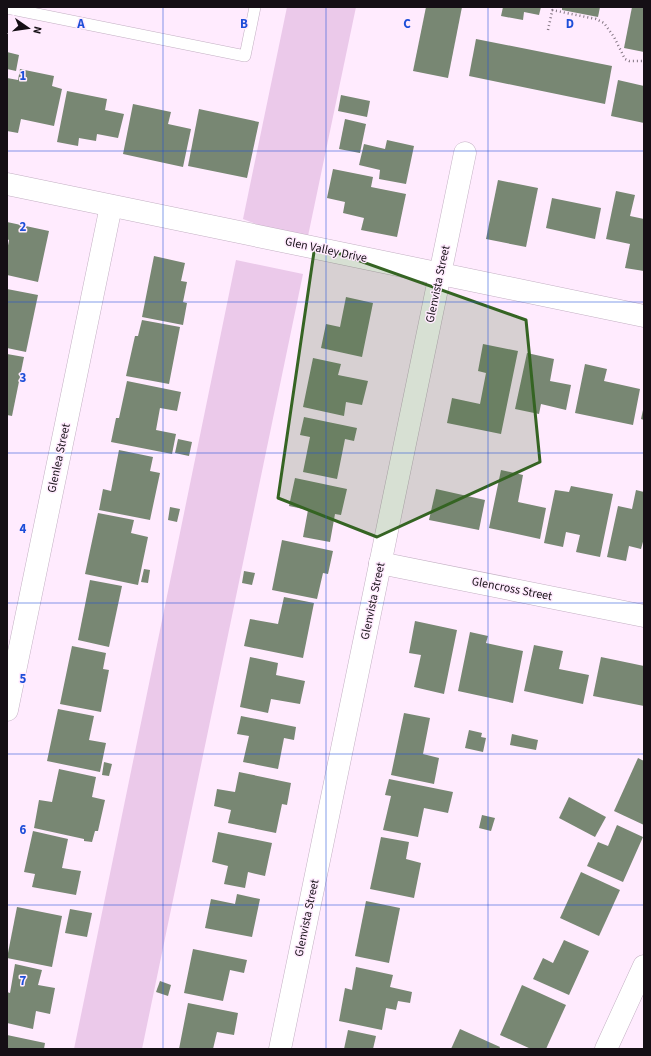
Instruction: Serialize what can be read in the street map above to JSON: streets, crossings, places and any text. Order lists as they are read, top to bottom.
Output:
{
  "streets": {
    "street": [
      "Glen Valley Drive",
      "Glenvista Street",
      "Glenlea Street",
      "Glencross Street"
    ]
  },
  "crossings": [
    ["Glen Valley Drive", "Glenvista Street"],
    ["Glen Valley Drive", "Glenlea Street"],
    ["Glenvista Street", "Glencross Street"]
  ],
  "north": "right",
  "grid": {
    "columns": [
      "A",
      "B",
      "C",
      "D"
    ],
    "rows": [
      "1",
      "2",
      "3",
      "4",
      "5",
      "6",
      "7"
    ]
  }
}
